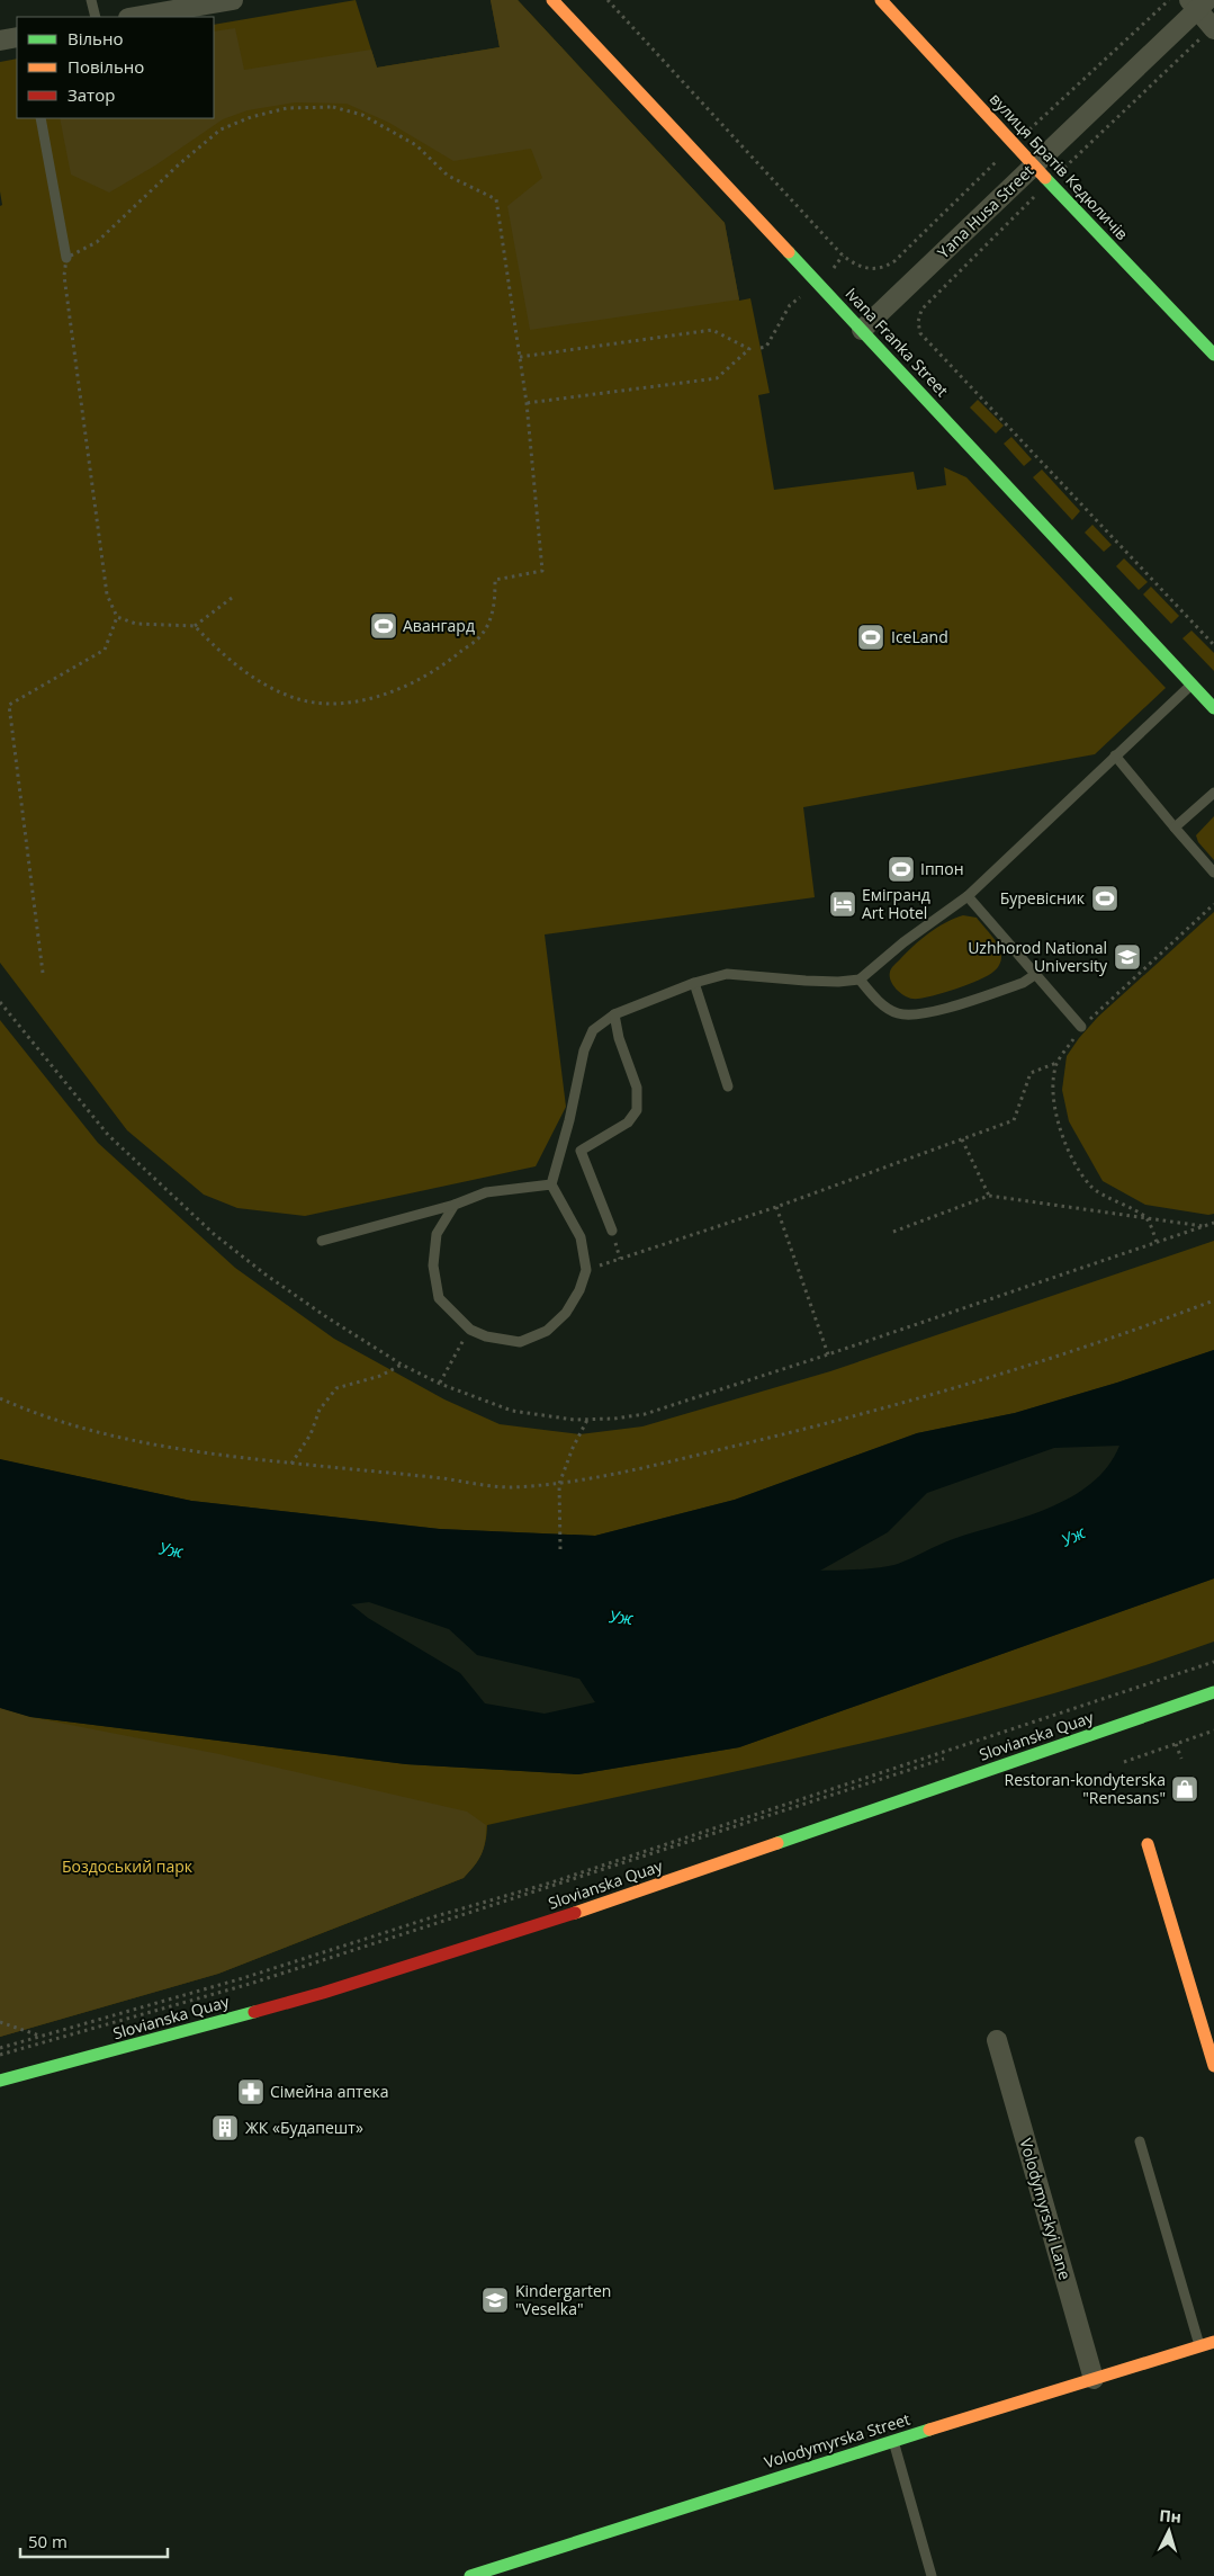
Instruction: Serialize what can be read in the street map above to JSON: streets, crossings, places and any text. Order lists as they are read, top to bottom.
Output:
{
  "streets": {
    "street": [
      "вулиця Братів Кедюличів",
      "Yana Husa Street",
      "Ivana Franka Street",
      "Slovianska Quay",
      "Volodymyrskyi Lane",
      "Volodymyrska Street"
    ]
  },
  "crossings": [
    ["вулиця Братів Кедюличів", "Yana Husa Street"],
    ["Yana Husa Street", "Ivana Franka Street"],
    ["Volodymyrskyi Lane", "Volodymyrska Street"]
  ],
  "water": ["Уж"],
  "parks": ["Боздоський парк"],
  "places": {
    "sports": [
      "Авангард",
      "IceLand",
      "Іппон",
      "Буревісник"
    ],
    "hotel": ["Емігранд Art Hotel"],
    "school or university": ["Uzhhorod National University", "Kindergarten \"Veselka\""],
    "shop": ["Restoran-kondyterska \"Renesans\""],
    "pharmacy": ["Сімейна аптека"],
    "building": ["ЖК «Будапешт»"]
  },
  "legend": ["Вільно", "Повільно", "Затор"],
  "scale_bar": "50 m",
  "north": "top"
}
